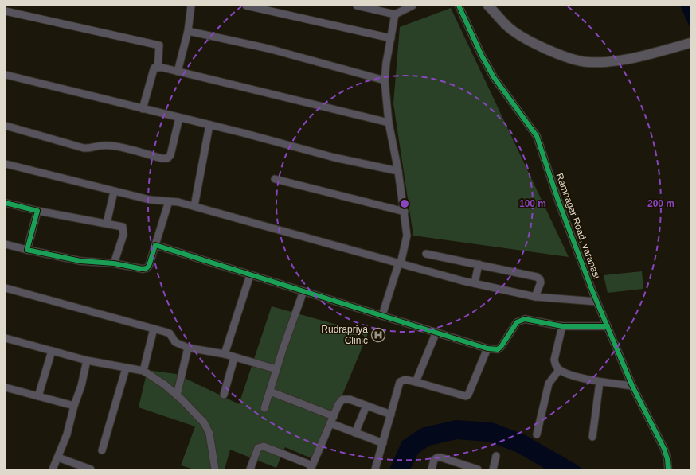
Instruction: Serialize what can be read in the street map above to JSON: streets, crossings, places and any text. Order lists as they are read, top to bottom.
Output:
{
  "streets": {
    "street": ["Ramnagar Road, varanasi"]
  },
  "places": {
    "hospital": ["Rudrapriya Clinic"]
  },
  "rings": ["100 m", "200 m"]
}
